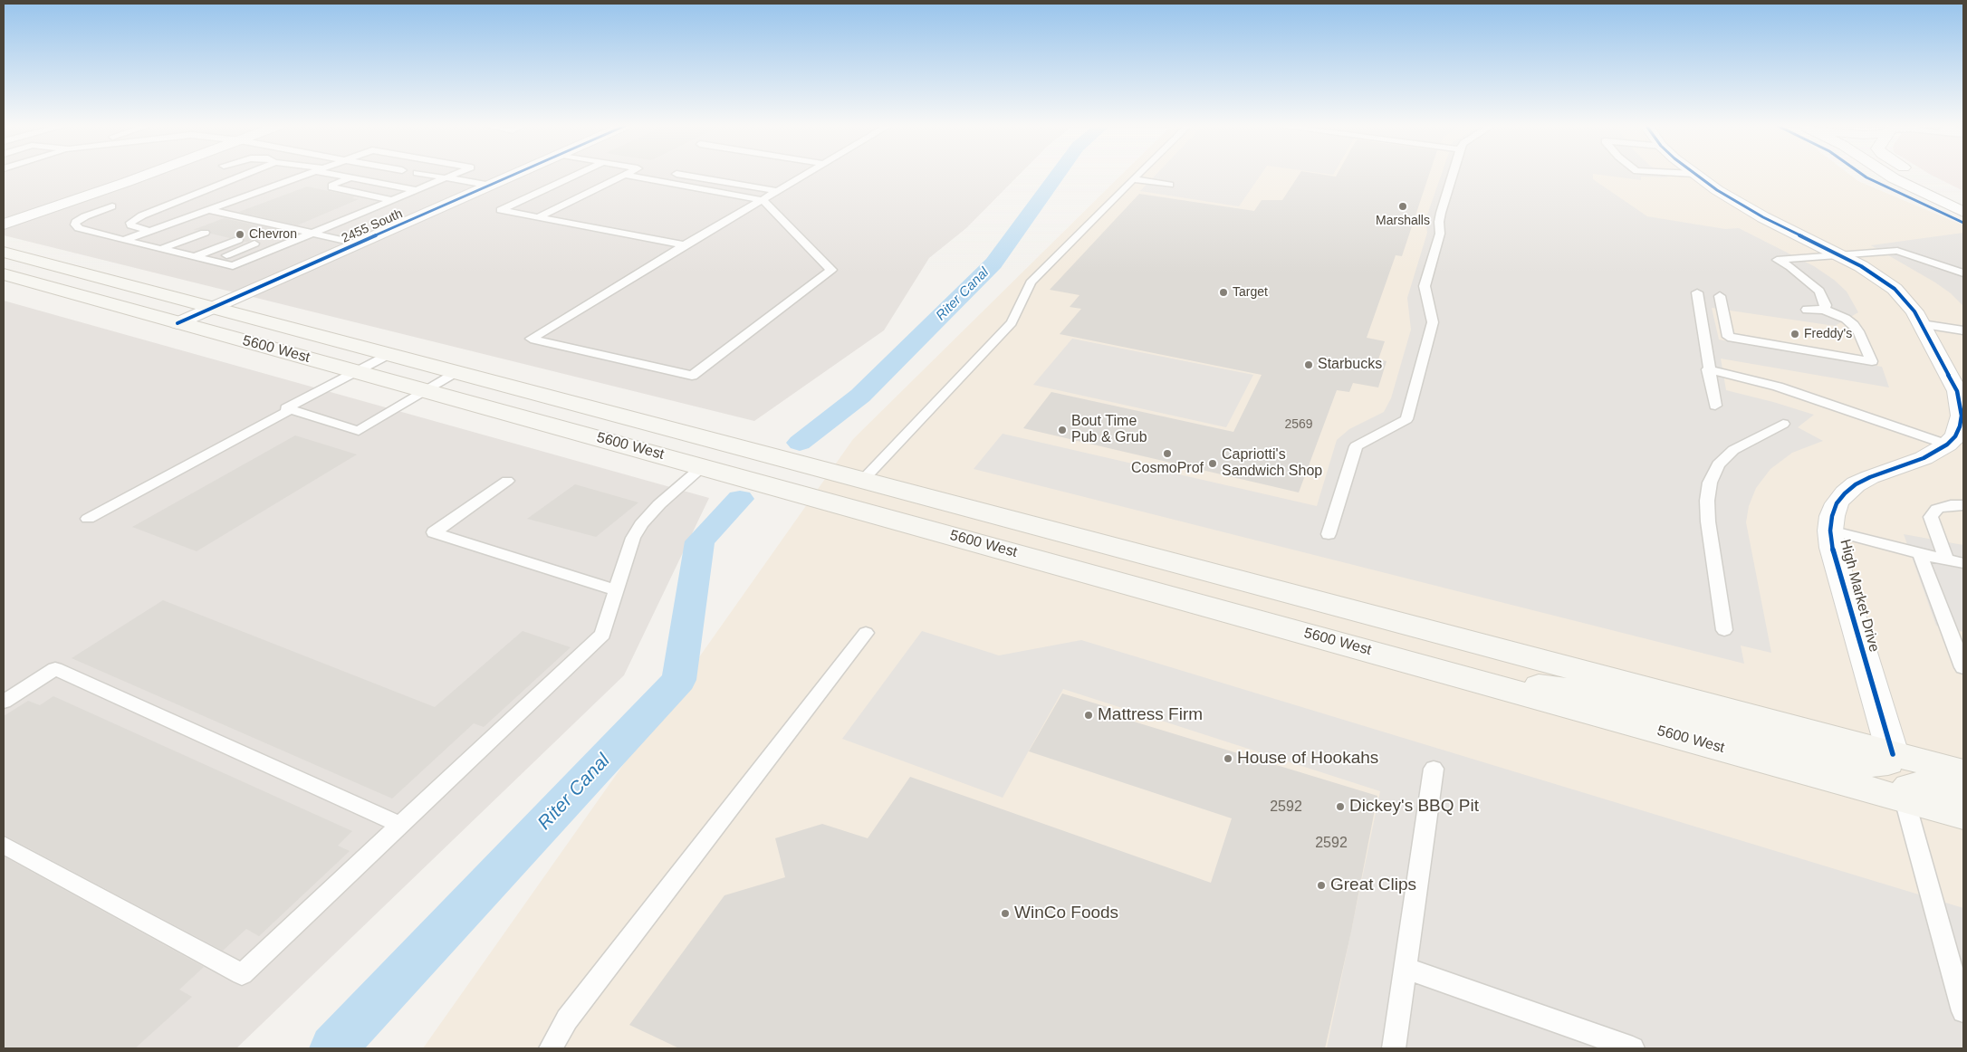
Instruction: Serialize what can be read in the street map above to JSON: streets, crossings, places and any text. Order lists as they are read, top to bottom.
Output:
{
  "streets": {
    "main road": ["5600 West"],
    "street": ["2455 South", "High Market Drive"]
  },
  "crossings": [
    ["2455 South", "5600 West"],
    ["5600 West", "High Market Drive"]
  ],
  "water": ["Riter Canal"],
  "places": [
    "Marshalls",
    "Chevron",
    "Target",
    "Freddy's",
    "Starbucks",
    "Bout Time Pub & Grub",
    "CosmoProf",
    "Capriotti's Sandwich Shop",
    "Mattress Firm",
    "House of Hookahs",
    "Dickey's BBQ Pit",
    "Great Clips",
    "WinCo Foods"
  ],
  "house_numbers": ["2569", "2592", "2592"]
}
